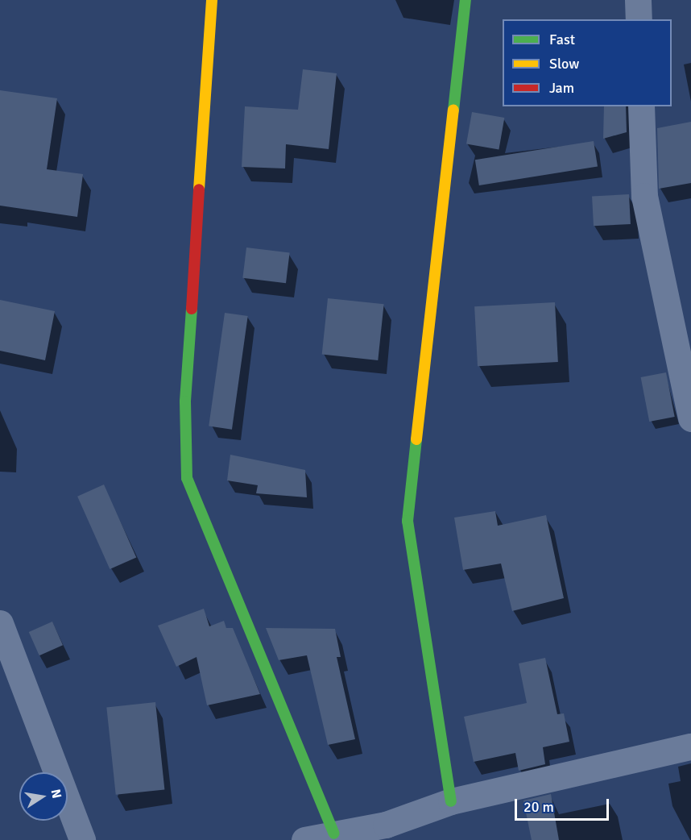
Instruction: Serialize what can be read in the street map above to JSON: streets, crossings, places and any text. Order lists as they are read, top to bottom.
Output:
{
  "legend": ["Fast", "Slow", "Jam"],
  "scale_bar": "20 m",
  "north": "right"
}
